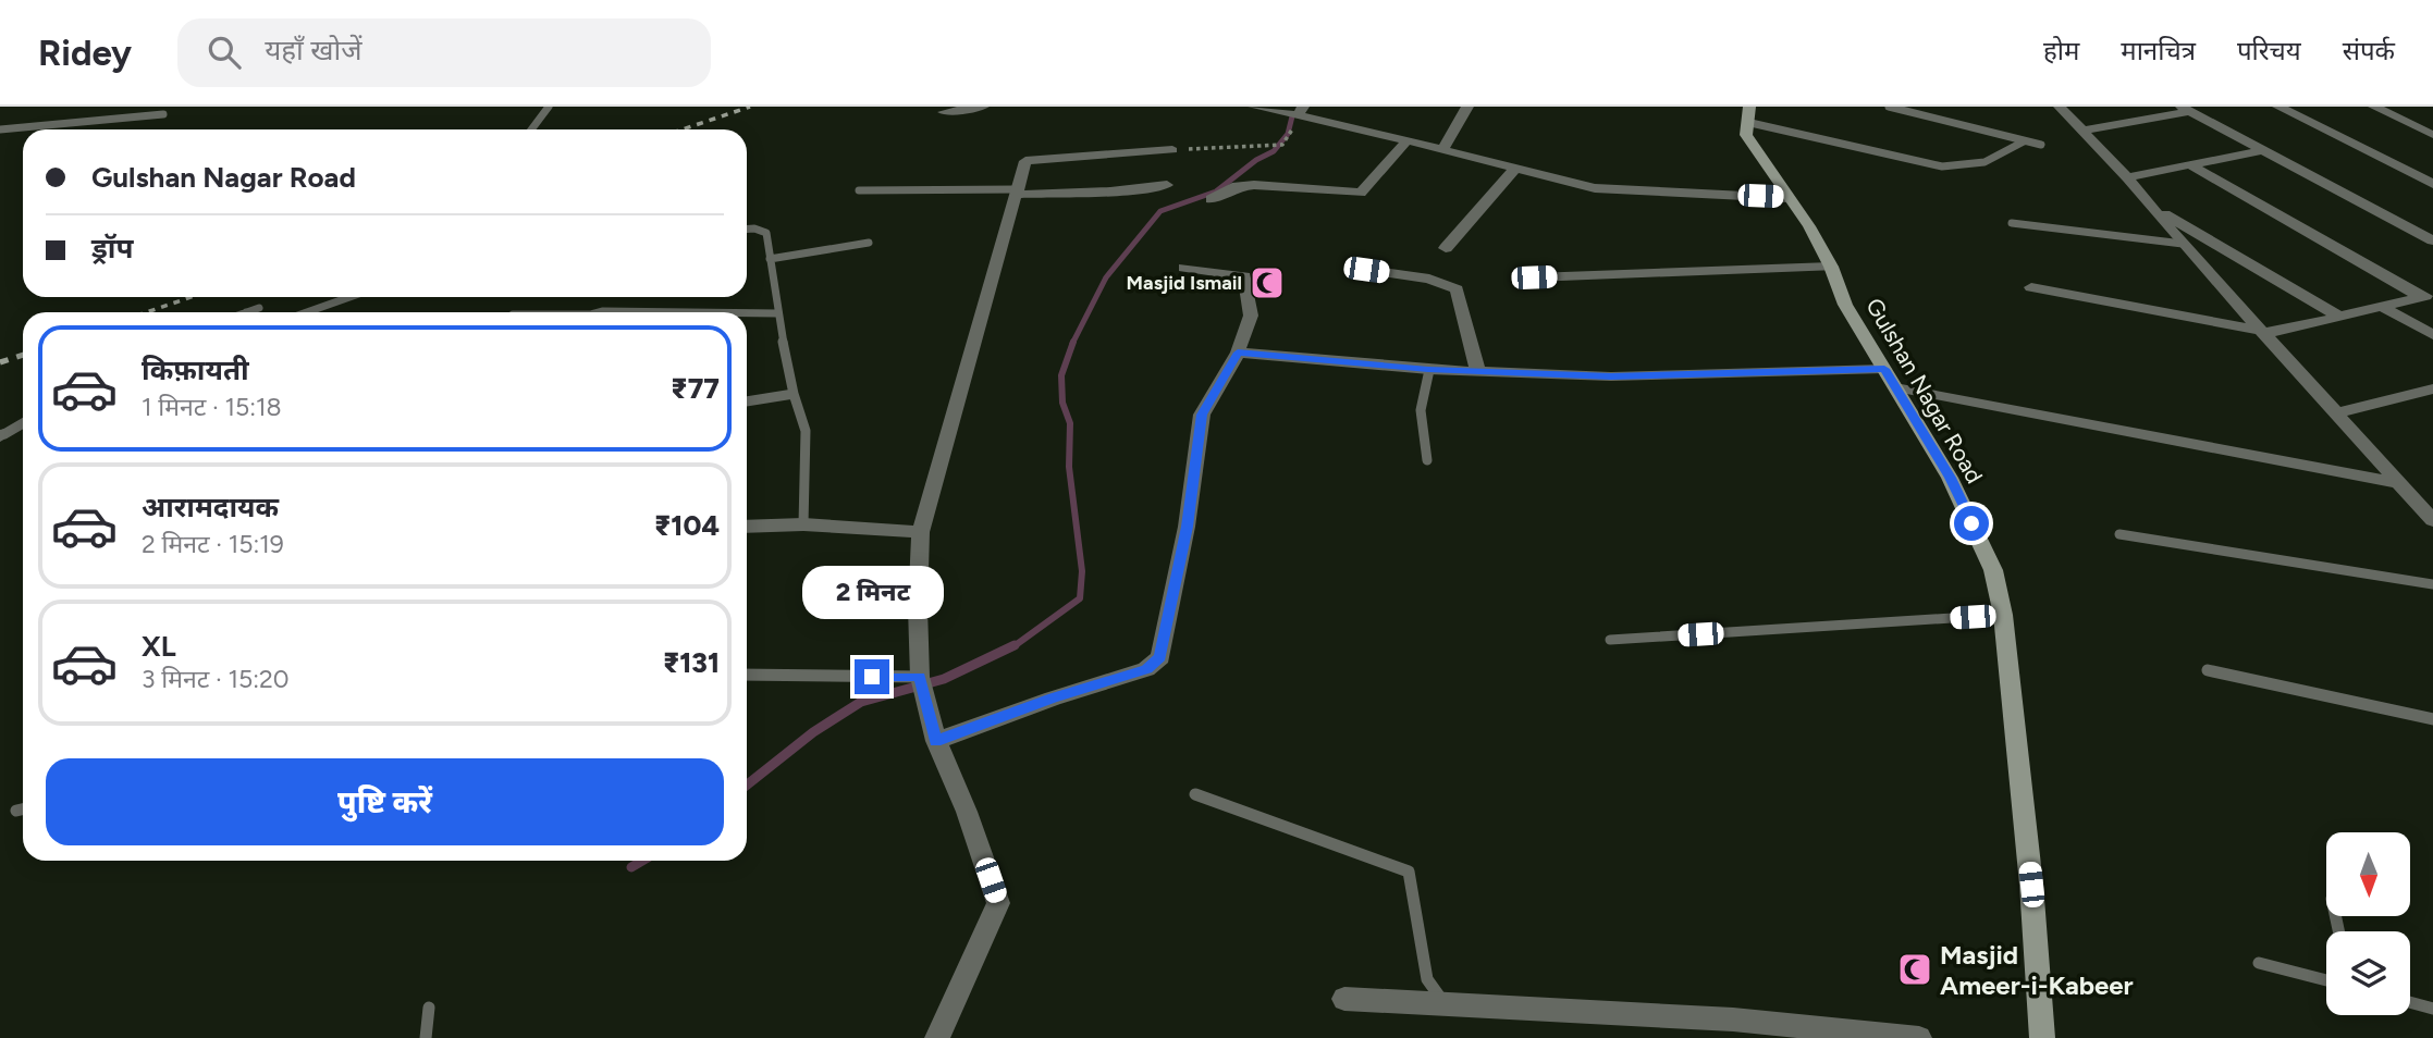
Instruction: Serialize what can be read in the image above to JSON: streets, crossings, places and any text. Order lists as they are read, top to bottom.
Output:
{
  "streets": {
    "street": ["Gulshan Nagar Road"]
  },
  "places": {
    "mosque": ["Masjid Ismail", "Masjid Ameer-i-Kabeer"]
  },
  "north": "bottom",
  "page": {
    "header": "Ridey",
    "search": "यहाँ खोजें",
    "nav": [
      "होम",
      "मानचित्र",
      "परिचय",
      "संपर्क"
    ],
    "banner": ["Gulshan Nagar Road", "ड्रॉप"],
    "list": [
      {
        "name": "किफ़ायती",
        "note": "1 मिनट · 15:18",
        "value": "₹77"
      },
      {
        "name": "आरामदायक",
        "note": "2 मिनट · 15:19",
        "value": "₹104"
      },
      {
        "name": "XL",
        "note": "3 मिनट · 15:20",
        "value": "₹131"
      }
    ],
    "bubble": "2 मिनट",
    "buttons": "पुष्टि करें"
  }
}
